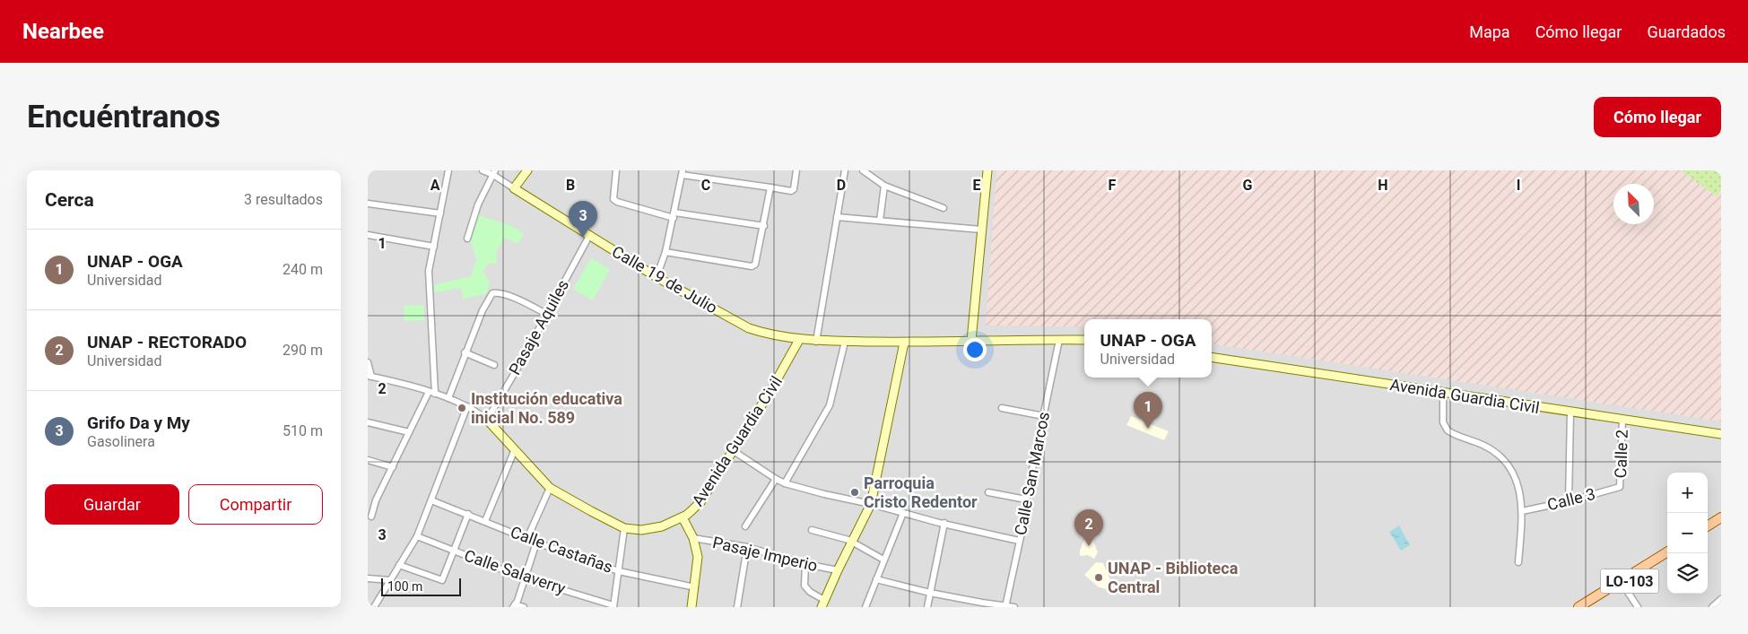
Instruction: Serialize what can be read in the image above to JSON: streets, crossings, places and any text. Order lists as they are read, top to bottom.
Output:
{
  "streets": {
    "main road": ["LO-103"],
    "street": [
      "Calle 19 de Julio",
      "Pasaje Aquiles",
      "Avenida Guardia Civil",
      "Calle 2",
      "Calle San Marcos",
      "Calle 3",
      "Calle Castañas",
      "Pasaje Imperio",
      "Calle Salaverry"
    ]
  },
  "crossings": [
    ["Calle 19 de Julio", "Pasaje Aquiles"],
    ["Calle 19 de Julio", "Avenida Guardia Civil"],
    ["Pasaje Aquiles", "Avenida Guardia Civil"],
    ["Avenida Guardia Civil", "Calle 2"],
    ["Calle 2", "Calle 3"]
  ],
  "places": ["Institución educativa inicial No. 589", "Parroquia Cristo Redentor", "UNAP - Biblioteca Central"],
  "scale_bar": "100 m",
  "north": "top left",
  "page": {
    "header": "Nearbee",
    "nav": ["Mapa", "Cómo llegar", "Guardados"],
    "buttons": [
      "Cómo llegar",
      ["Guardar", "Compartir"]
    ],
    "title": "Encuéntranos",
    "heading": ["Cerca", "3 resultados"],
    "pins": ["3", "1", "2"],
    "list": [
      {
        "mark": "1",
        "name": "UNAP - OGA",
        "note": "Universidad",
        "value": "240 m"
      },
      {
        "mark": "2",
        "name": "UNAP - RECTORADO",
        "note": "Universidad",
        "value": "290 m"
      },
      {
        "mark": "3",
        "name": "Grifo Da y My",
        "note": "Gasolinera",
        "value": "510 m"
      }
    ],
    "popup": ["UNAP - OGA", "Universidad"],
    "map_buttons": ["+", "−"],
    "scale": "100 m"
  },
  "grid": {
    "columns": [
      "A",
      "B",
      "C",
      "D",
      "E",
      "F",
      "G",
      "H",
      "I"
    ],
    "rows": ["1", "2", "3"]
  }
}
